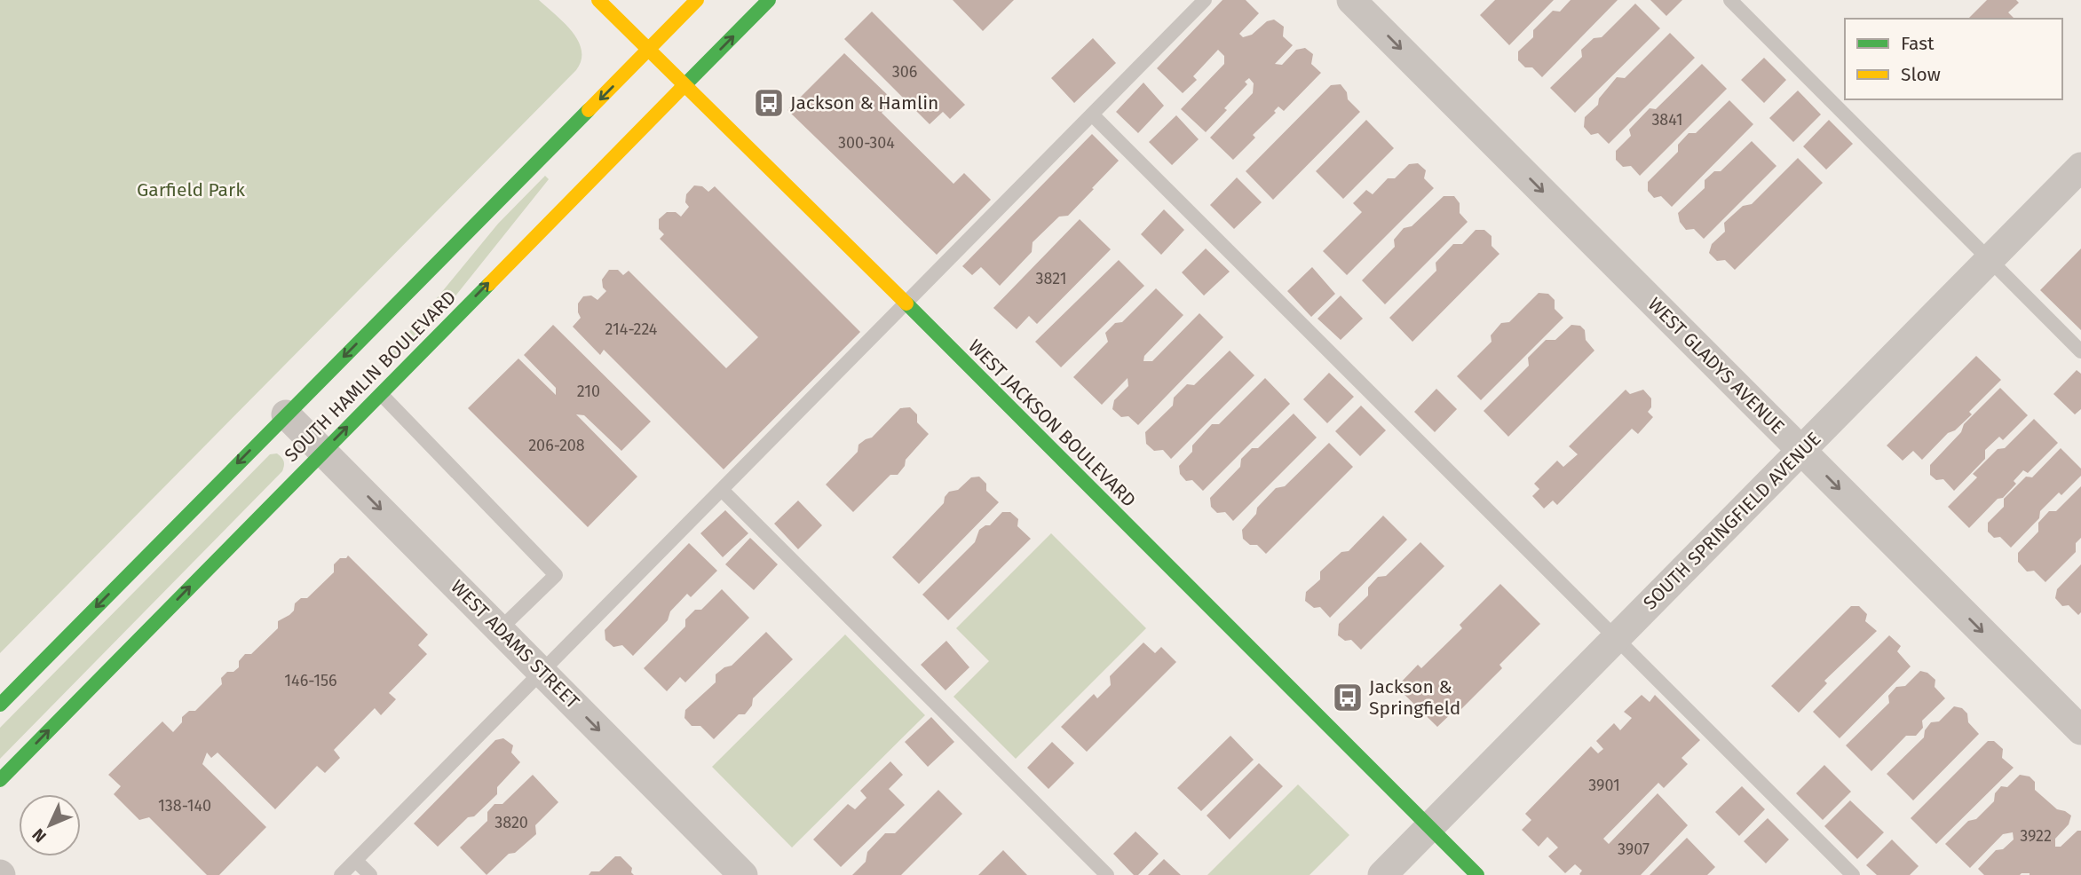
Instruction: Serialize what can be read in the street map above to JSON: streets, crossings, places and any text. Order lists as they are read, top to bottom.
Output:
{
  "streets": {
    "street": [
      "WEST GLADYS AVENUE",
      "SOUTH HAMLIN BOULEVARD",
      "WEST JACKSON BOULEVARD",
      "SOUTH SPRINGFIELD AVENUE",
      "WEST ADAMS STREET"
    ]
  },
  "crossings": [
    ["WEST GLADYS AVENUE", "SOUTH SPRINGFIELD AVENUE"],
    ["SOUTH HAMLIN BOULEVARD", "WEST JACKSON BOULEVARD"],
    ["SOUTH HAMLIN BOULEVARD", "WEST ADAMS STREET"],
    ["WEST JACKSON BOULEVARD", "SOUTH SPRINGFIELD AVENUE"]
  ],
  "one_way": ["WEST GLADYS AVENUE", "WEST ADAMS STREET"],
  "parks": ["Garfield Park"],
  "places": {
    "bus stop": ["Jackson & Hamlin", "Jackson & Springfield"]
  },
  "house_numbers": [
    "306",
    "3841",
    "300-304",
    "3821",
    "214-224",
    "210",
    "206-208",
    "146-156",
    "3901",
    "138-140",
    "3820",
    "3922",
    "3907"
  ],
  "legend": ["Fast", "Slow"],
  "north": "bottom left"
}
